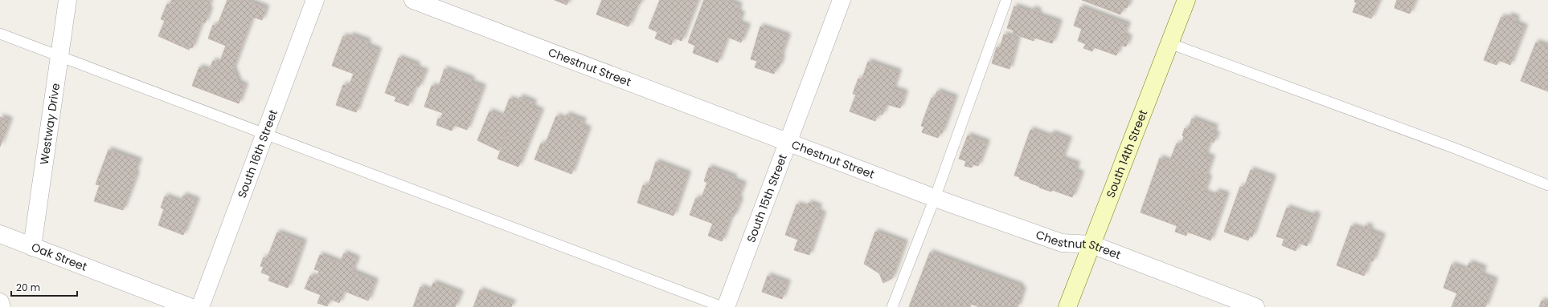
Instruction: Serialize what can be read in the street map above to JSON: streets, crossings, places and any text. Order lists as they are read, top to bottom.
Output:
{
  "streets": {
    "main road": ["South 14th Street"],
    "street": [
      "Chestnut Street",
      "Westway Drive",
      "South 16th Street",
      "South 15th Street",
      "Oak Street"
    ]
  },
  "crossings": [
    ["Chestnut Street", "South 14th Street"],
    ["Chestnut Street", "South 15th Street"],
    ["Westway Drive", "Oak Street"]
  ],
  "scale_bar": "20 m"
}
